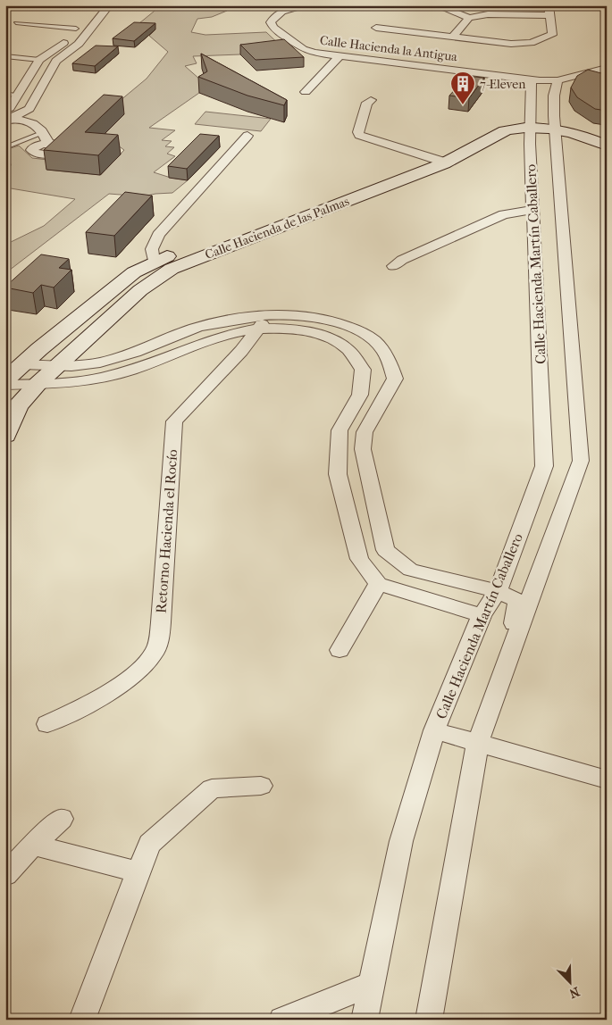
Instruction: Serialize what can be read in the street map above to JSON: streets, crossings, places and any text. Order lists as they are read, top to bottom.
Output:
{
  "streets": {
    "main road": ["Calle Hacienda de las Palmas"],
    "street": ["Calle Hacienda la Antigua", "Calle Hacienda Martín Caballero", "Retorno Hacienda el Rocío"]
  },
  "crossings": [
    ["Calle Hacienda la Antigua", "Calle Hacienda Martín Caballero"],
    ["Calle Hacienda de las Palmas", "Calle Hacienda Martín Caballero"]
  ],
  "places": {
    "building": ["7-Eleven"]
  },
  "north": "bottom right"
}
